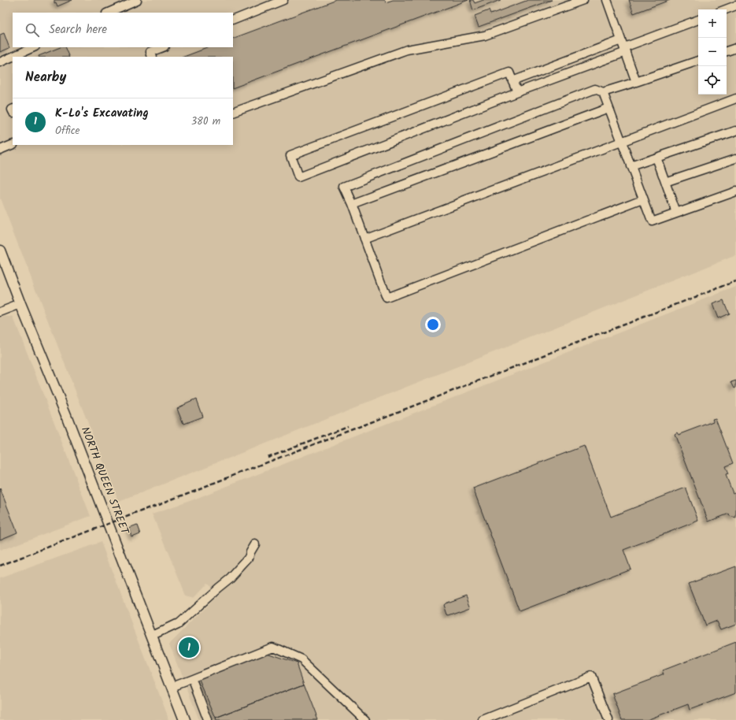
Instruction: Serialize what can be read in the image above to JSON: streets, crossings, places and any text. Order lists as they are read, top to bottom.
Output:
{
  "streets": {
    "main road": ["NORTH QUEEN STREET"]
  },
  "page": {
    "map_buttons": ["+", "−"],
    "search": "Search here",
    "heading": "Nearby",
    "list": [
      {
        "mark": "1",
        "name": "K-Lo's Excavating",
        "note": "Office",
        "value": "380 m"
      }
    ],
    "pins": "1"
  }
}
